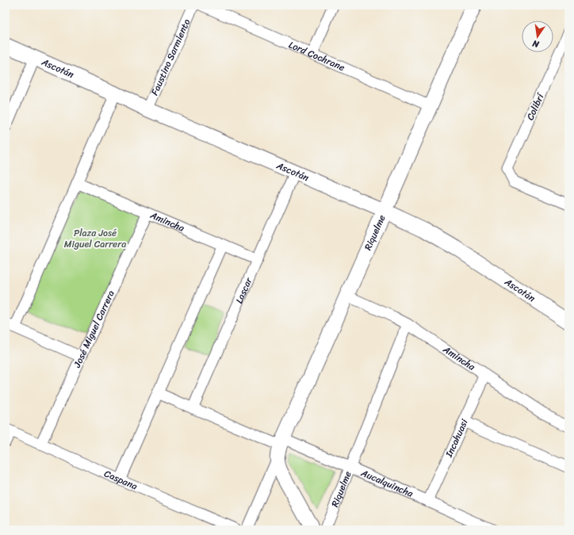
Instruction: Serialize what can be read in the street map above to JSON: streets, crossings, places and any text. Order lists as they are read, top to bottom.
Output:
{
  "streets": {
    "street": [
      "Lord Cochrane",
      "Faustino Sarmiento",
      "Ascotán",
      "Colibrí",
      "Amincha",
      "Riquelme",
      "Lascar",
      "José Miguel Carrera",
      "Incahuasi",
      "Caspana",
      "Aucalquincha"
    ]
  },
  "crossings": [
    ["Lord Cochrane", "Riquelme"],
    ["Faustino Sarmiento", "Ascotán"],
    ["Ascotán", "Riquelme"],
    ["Ascotán", "Lascar"],
    ["Amincha", "Riquelme"],
    ["Amincha", "Lascar"],
    ["Amincha", "José Miguel Carrera"],
    ["Amincha", "Incahuasi"],
    ["Riquelme", "Aucalquincha"],
    ["Lascar", "Aucalquincha"],
    ["José Miguel Carrera", "Caspana"],
    ["Incahuasi", "Aucalquincha"]
  ],
  "parks": ["Plaza José Miguel Carrera"],
  "north": "bottom"
}
